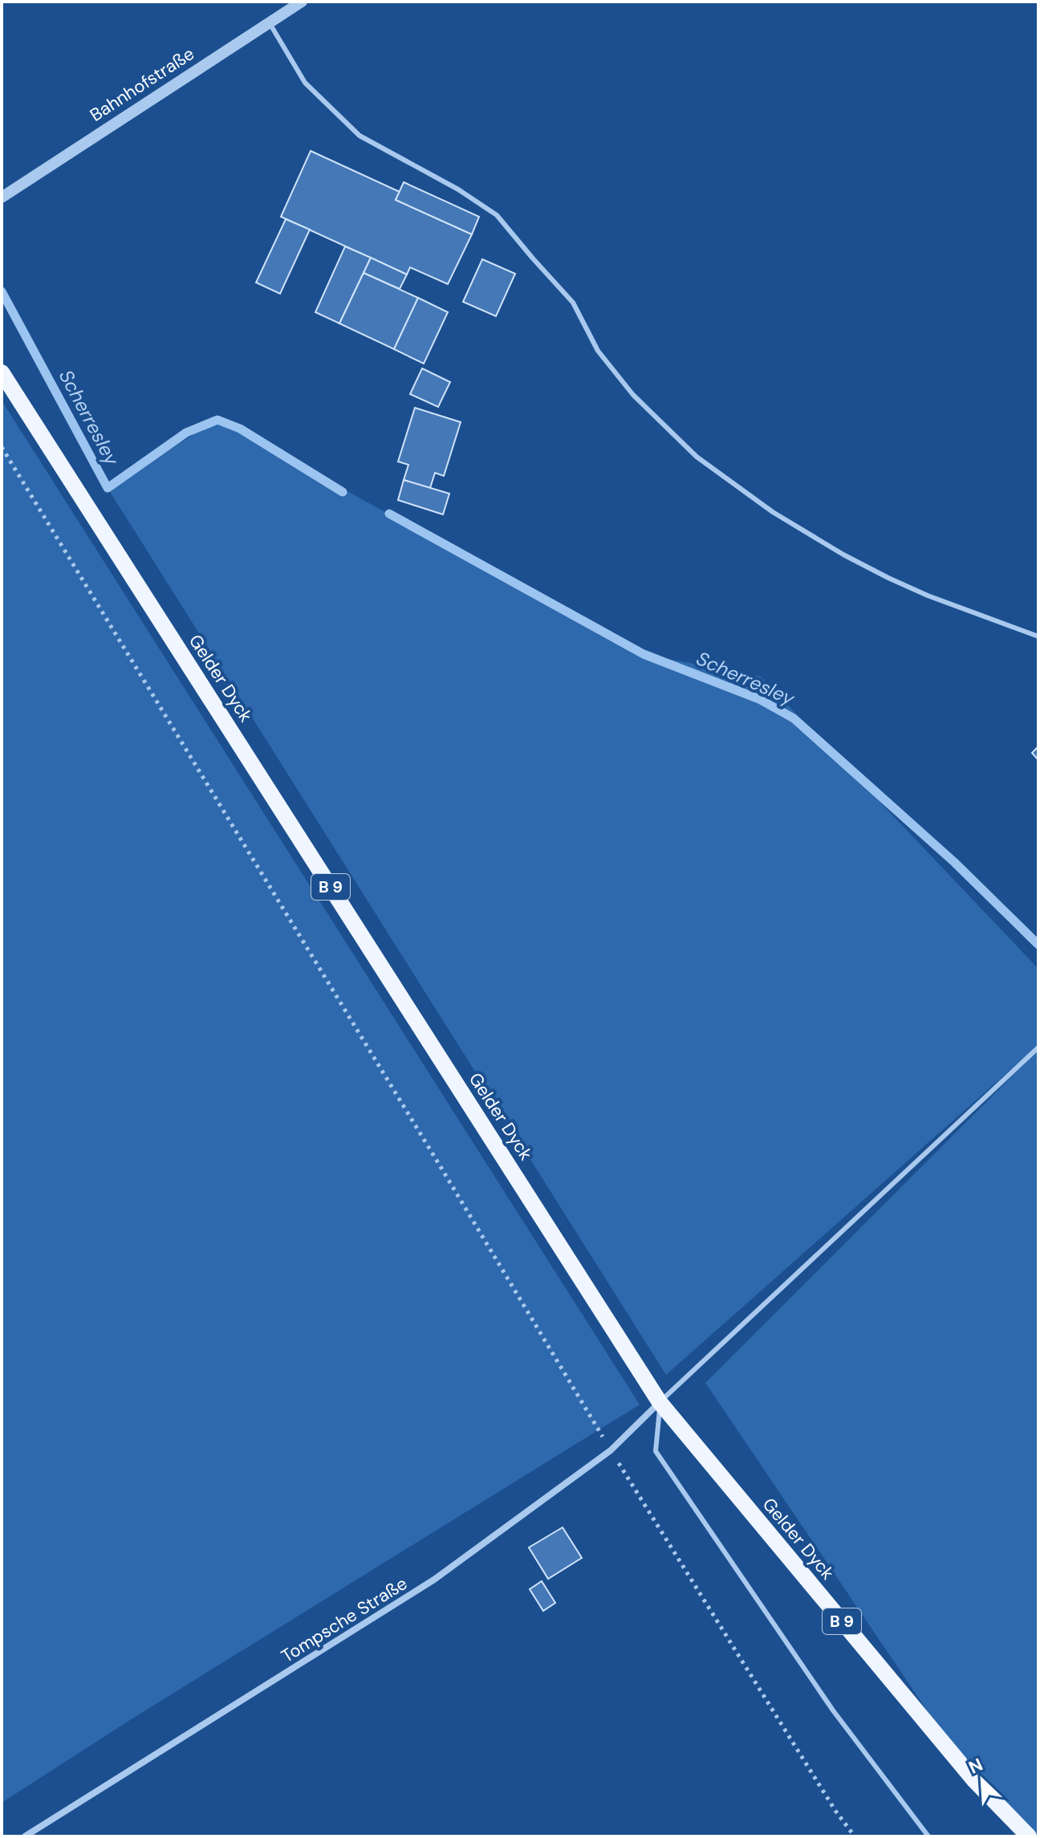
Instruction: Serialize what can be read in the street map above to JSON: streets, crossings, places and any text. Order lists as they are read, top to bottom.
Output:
{
  "streets": {
    "main road": ["Gelder Dyck", "B 9"],
    "street": ["Bahnhofstraße", "Tompsche Straße"]
  },
  "crossings": [
    ["Gelder Dyck", "Tompsche Straße"]
  ],
  "water": ["Scherresley"],
  "north": "top left"
}
